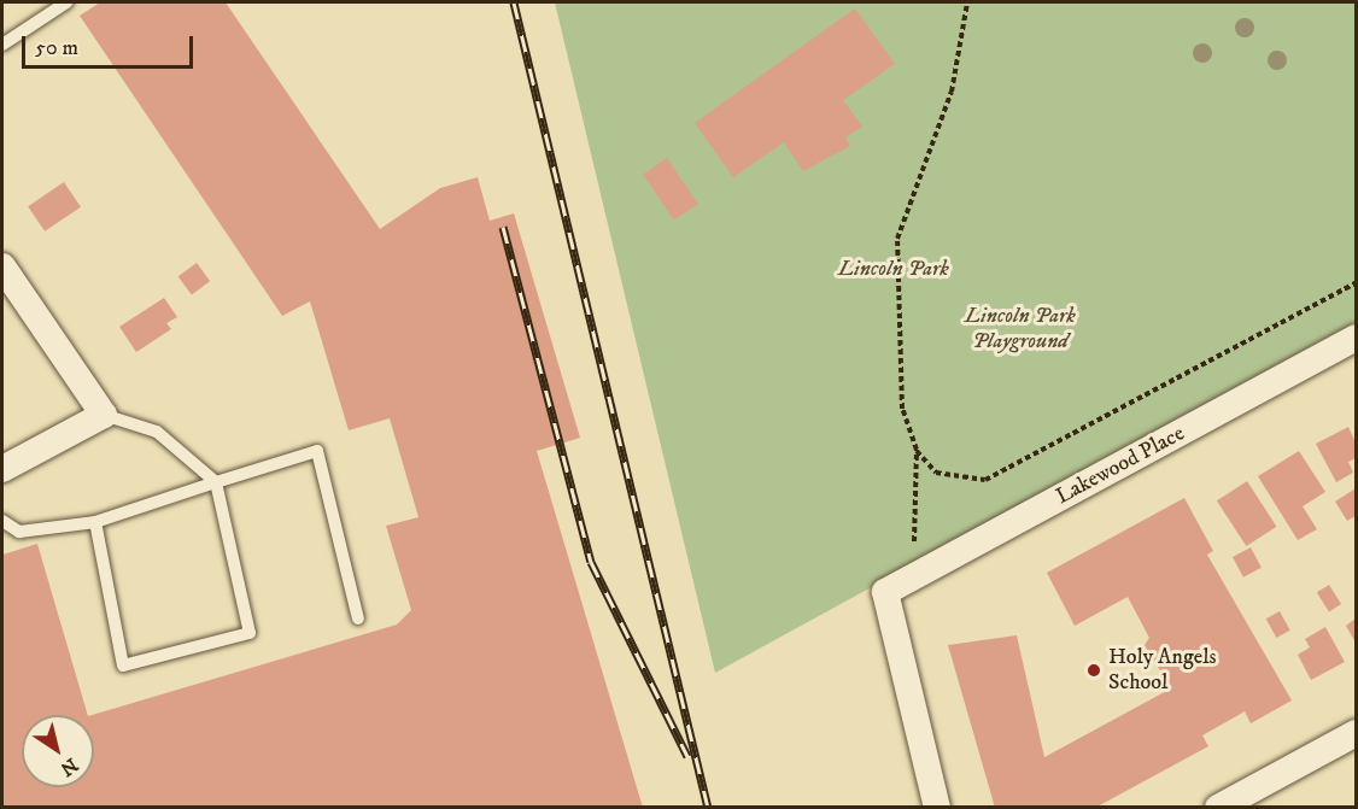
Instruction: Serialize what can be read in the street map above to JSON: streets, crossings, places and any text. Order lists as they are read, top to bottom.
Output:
{
  "streets": {
    "street": ["Lakewood Place"]
  },
  "parks": ["Lincoln Park", "Lincoln Park Playground"],
  "places": ["Holy Angels School"],
  "scale_bar": "50 m",
  "north": "bottom right"
}
